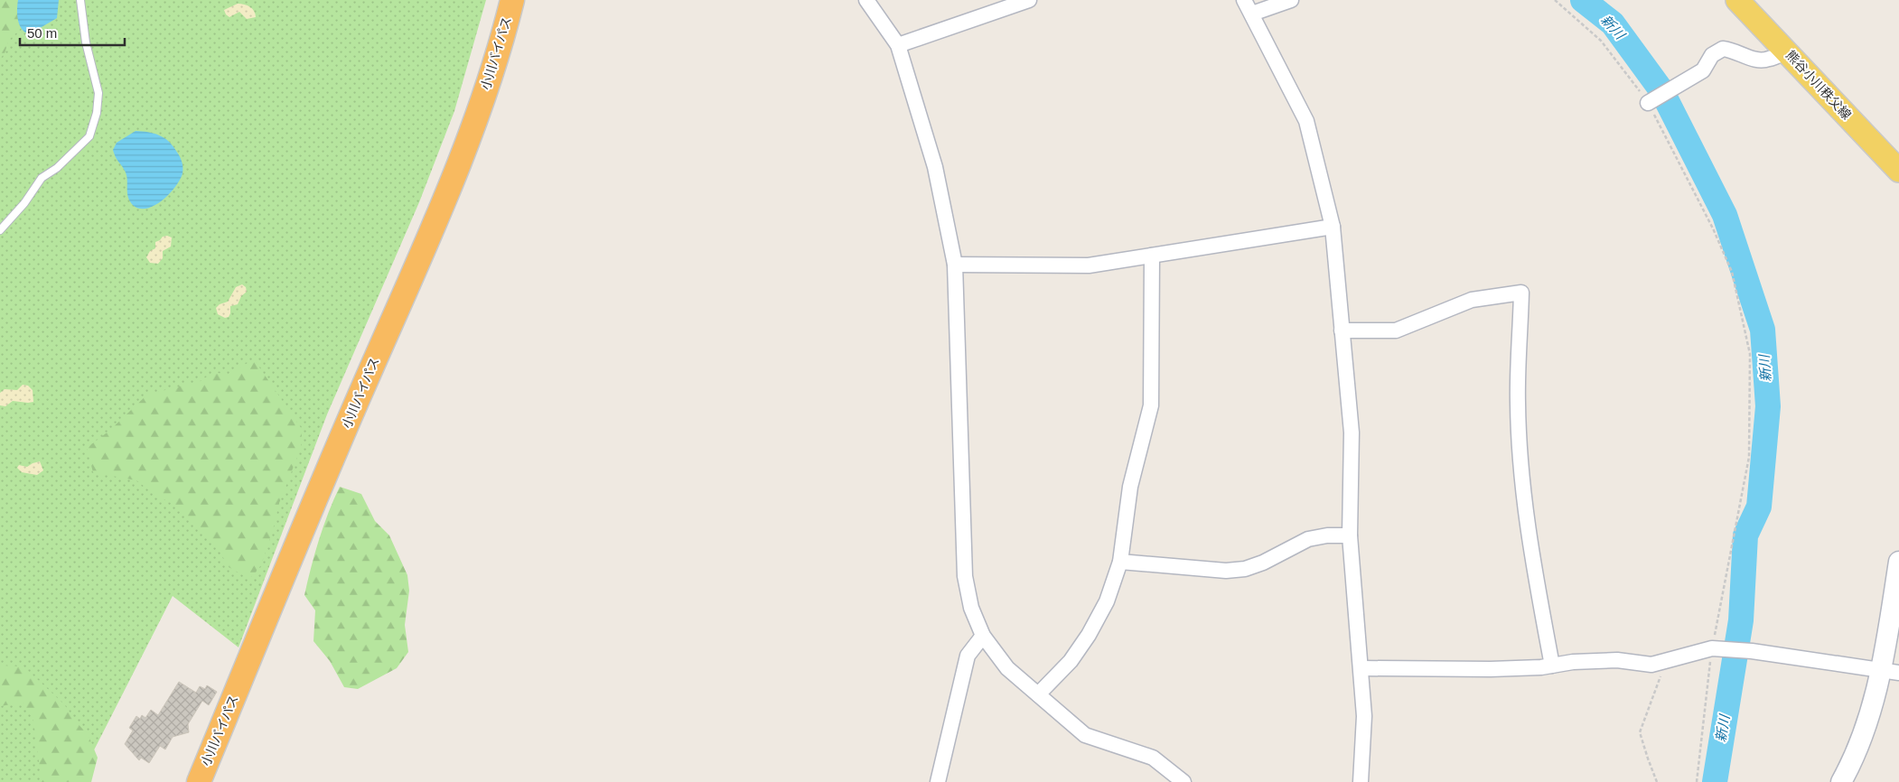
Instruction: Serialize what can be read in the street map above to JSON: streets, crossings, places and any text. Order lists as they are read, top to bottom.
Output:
{
  "streets": {
    "highway": ["小川バイパス"],
    "main road": ["熊谷小川秩父線"]
  },
  "water": ["新川"],
  "scale_bar": "50 m"
}
